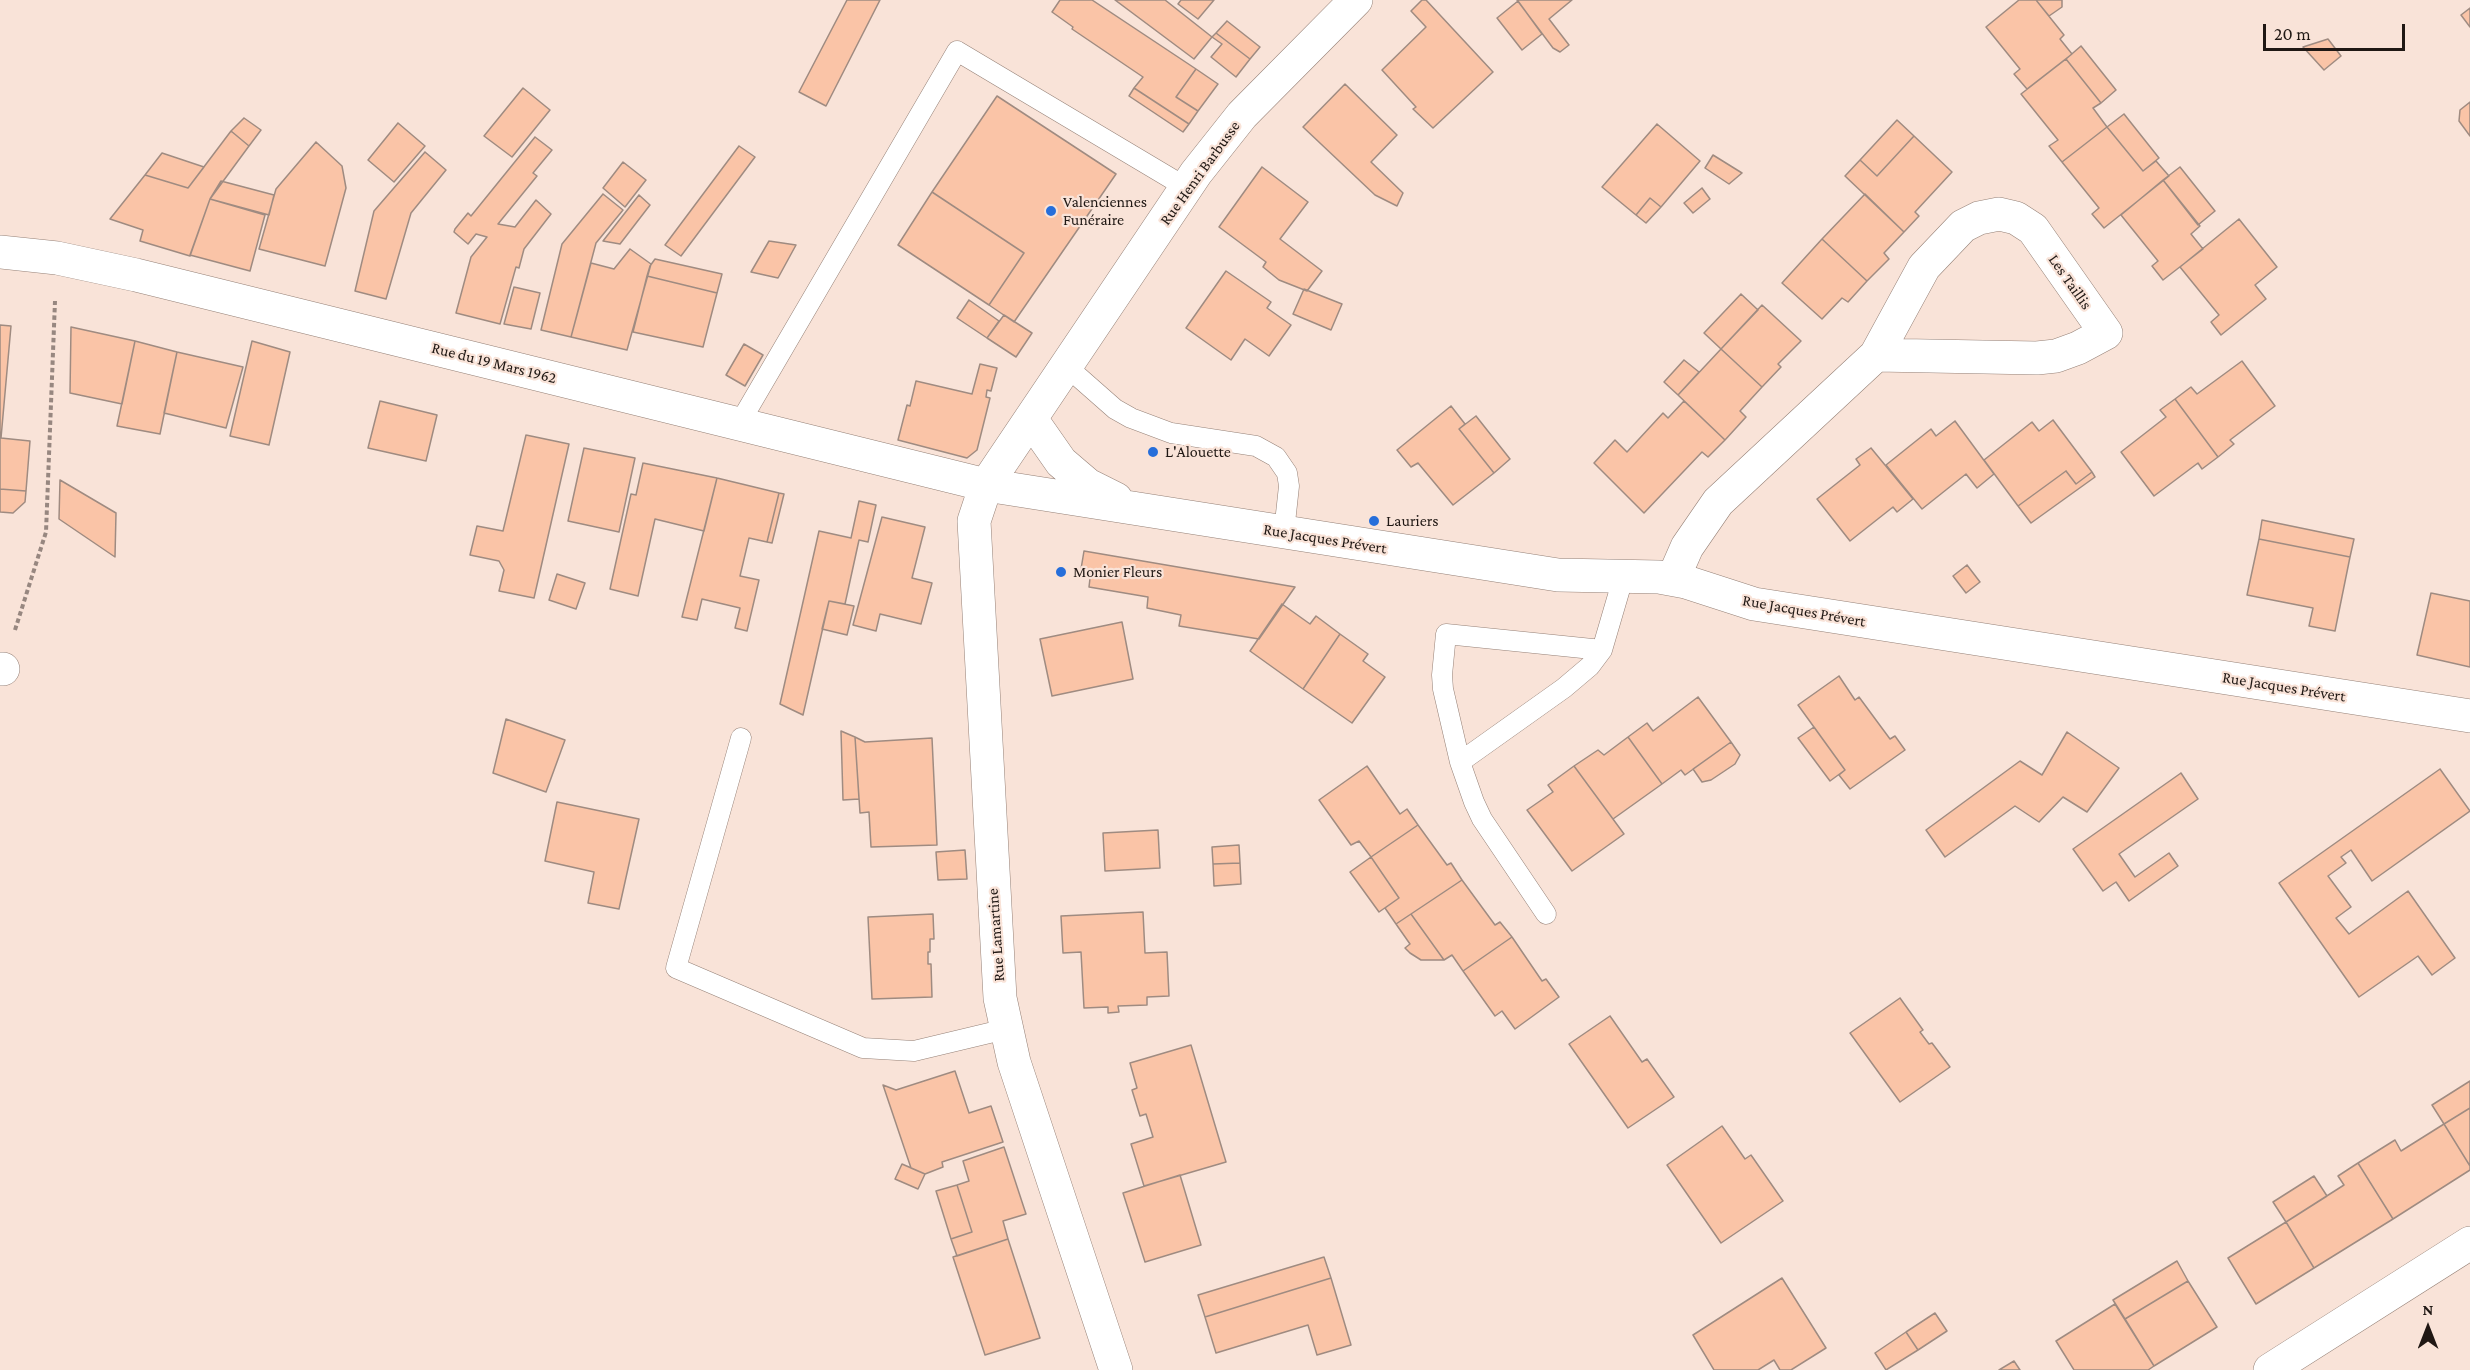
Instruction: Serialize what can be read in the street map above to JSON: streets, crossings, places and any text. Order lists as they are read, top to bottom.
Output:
{
  "streets": {
    "street": [
      "Rue Henri Barbusse",
      "Les Taillis",
      "Rue du 19 Mars 1962",
      "Rue Jacques Prévert",
      "Rue Lamartine"
    ]
  },
  "crossings": [
    ["Rue Henri Barbusse", "Rue du 19 Mars 1962"],
    ["Rue Henri Barbusse", "Rue Jacques Prévert"],
    ["Rue Henri Barbusse", "Rue Lamartine"],
    ["Les Taillis", "Rue Jacques Prévert"],
    ["Rue du 19 Mars 1962", "Rue Jacques Prévert"],
    ["Rue du 19 Mars 1962", "Rue Lamartine"],
    ["Rue Jacques Prévert", "Rue Lamartine"]
  ],
  "places": [
    "Valenciennes Funéraire",
    "L'Alouette",
    "Lauriers",
    "Monier Fleurs"
  ],
  "scale_bar": "20 m",
  "north": "top"
}
